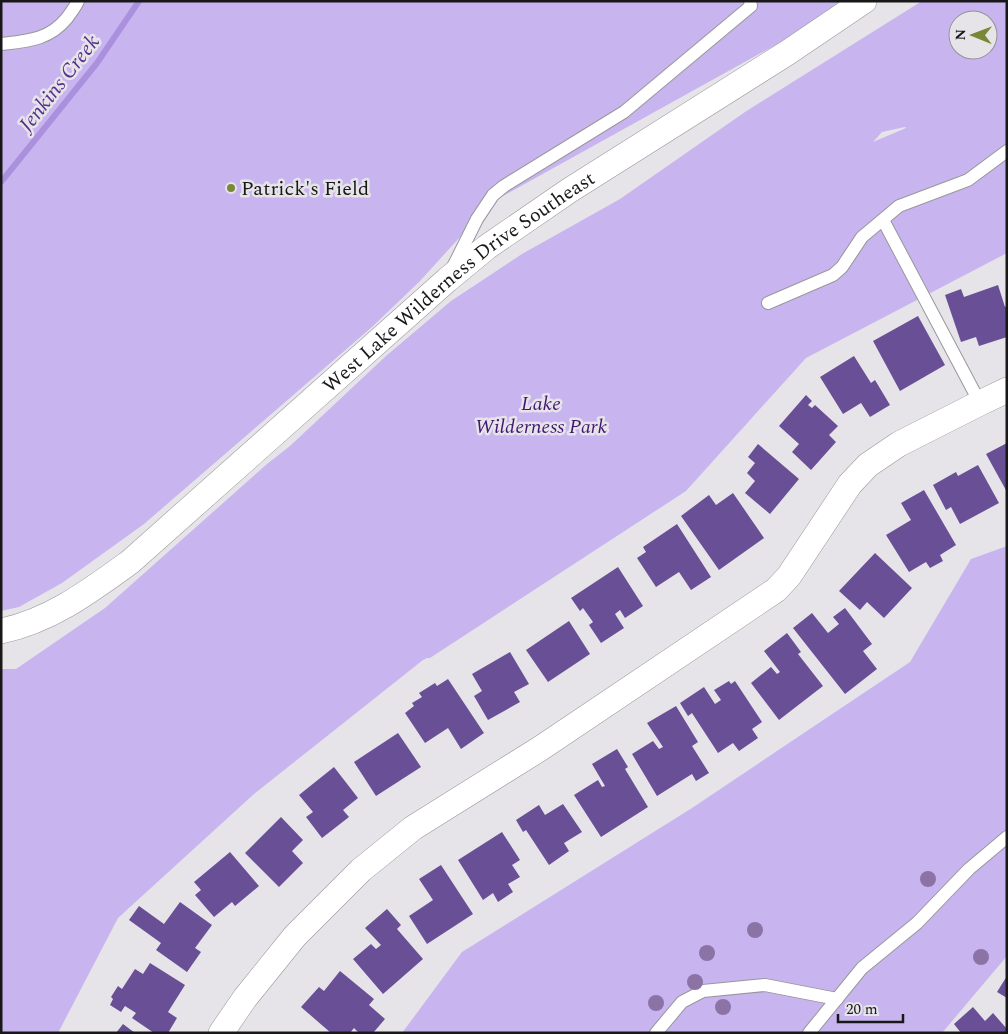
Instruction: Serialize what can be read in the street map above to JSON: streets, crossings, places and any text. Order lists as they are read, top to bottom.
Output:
{
  "streets": {
    "street": ["West Lake Wilderness Drive Southeast"]
  },
  "water": ["Jenkins Creek"],
  "parks": ["Lake Wilderness Park"],
  "places": ["Patrick's Field"],
  "scale_bar": "20 m",
  "north": "left"
}
